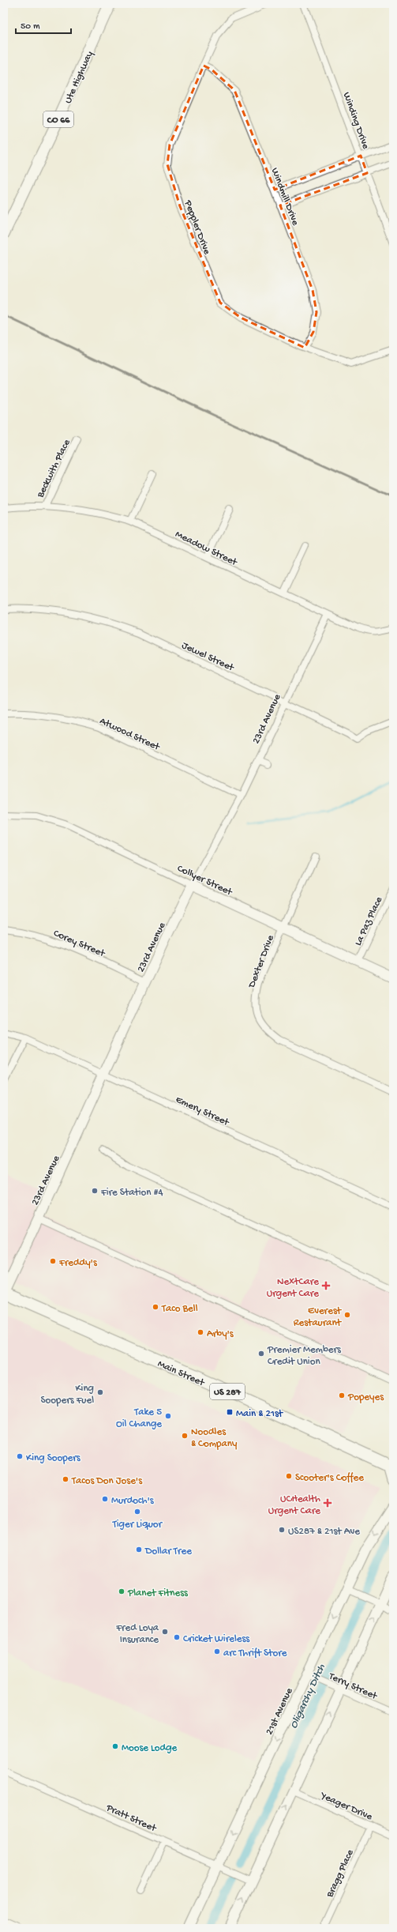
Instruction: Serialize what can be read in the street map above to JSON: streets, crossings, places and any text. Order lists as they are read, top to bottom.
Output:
{
  "streets": {
    "highway": ["Main Street", "US 287"],
    "main road": ["Ute Highway", "CO 66"],
    "street": [
      "Winding Drive",
      "Windmill Drive",
      "Peppler Drive",
      "Beckwith Place",
      "Meadow Street",
      "Jewel Street",
      "23rd Avenue",
      "Atwood Street",
      "Collyer Street",
      "La Paz Place",
      "Corey Street",
      "Dexter Drive",
      "Emery Street",
      "Terry Street",
      "21st Avenue",
      "Yeager Drive",
      "Pratt Street",
      "Bragg Place"
    ]
  },
  "crossings": [
    ["Windmill Drive", "Peppler Drive"],
    ["Beckwith Place", "Meadow Street"],
    ["Meadow Street", "23rd Avenue"],
    ["Jewel Street", "23rd Avenue"],
    ["23rd Avenue", "Atwood Street"],
    ["23rd Avenue", "Collyer Street"],
    ["23rd Avenue", "Corey Street"],
    ["23rd Avenue", "Emery Street"],
    ["23rd Avenue", "Main Street"],
    ["Collyer Street", "La Paz Place"],
    ["Collyer Street", "Dexter Drive"],
    ["Terry Street", "21st Avenue"],
    ["21st Avenue", "Pratt Street"],
    ["Yeager Drive", "Bragg Place"]
  ],
  "water": ["Oligarchy Ditch"],
  "places": {
    "other": [
      "Fire Station #4",
      "Freddy's",
      "Taco Bell",
      "Everest Restaurant",
      "Arby's",
      "Premier Members Credit Union",
      "King Soopers Fuel",
      "Popeyes",
      "Take 5 Oil Change",
      "Noodles & Company",
      "King Soopers",
      "Scooter's Coffee",
      "Tacos Don Jose's",
      "Murdoch's",
      "Tiger Liquor",
      "US287 & 21st Ave",
      "Dollar Tree",
      "Planet Fitness",
      "Fred Loya Insurance",
      "Cricket Wireless",
      "arc Thrift Store",
      "Moose Lodge"
    ],
    "health": ["NextCare Urgent Care", "UCHealth Urgent Care"],
    "transit": ["Main & 21st"]
  },
  "scale_bar": "50 m"
}
